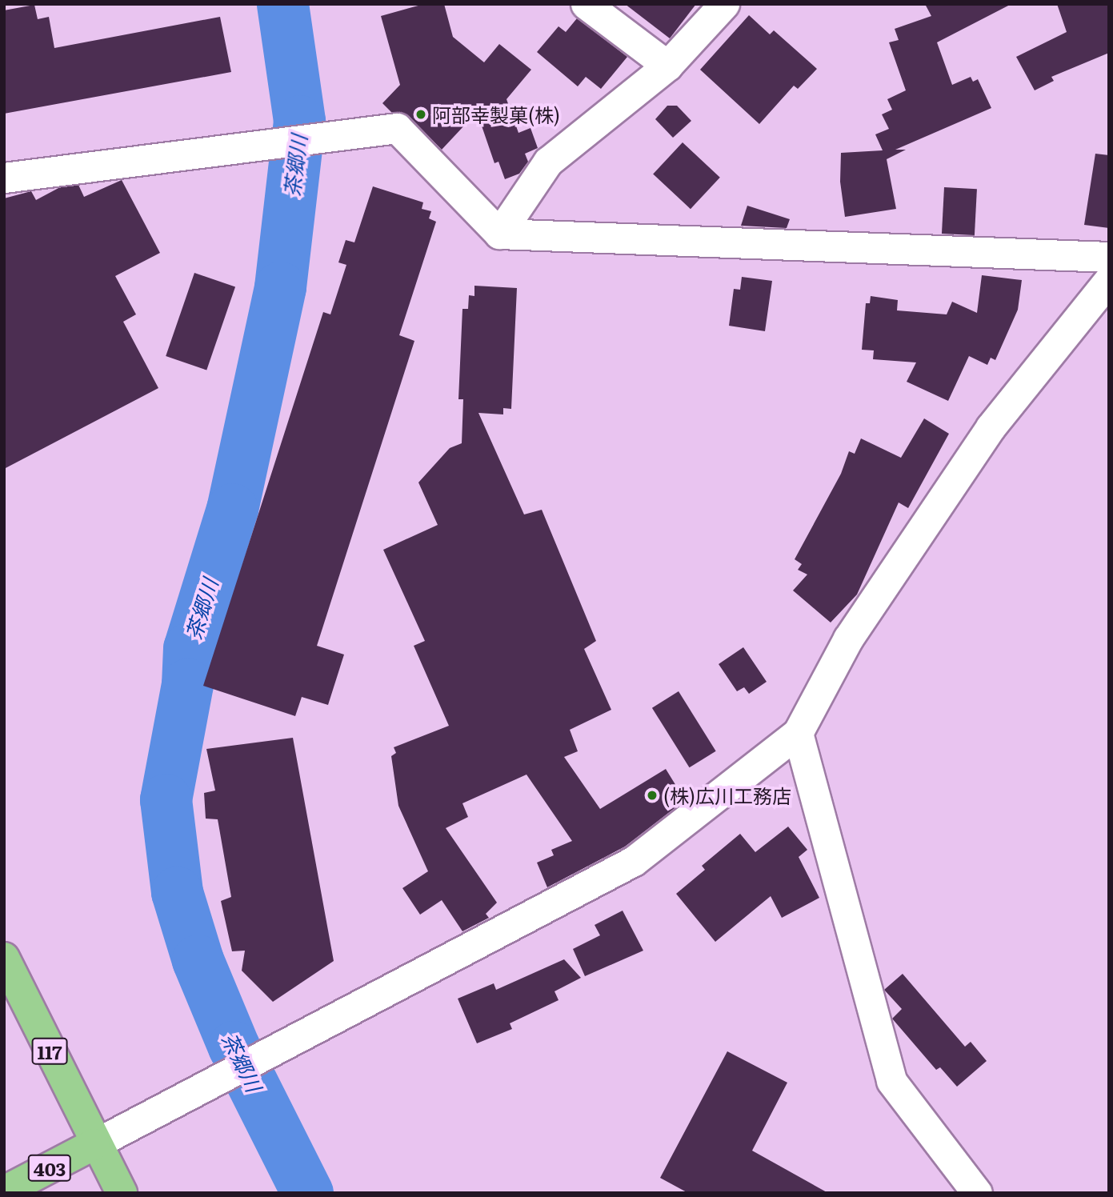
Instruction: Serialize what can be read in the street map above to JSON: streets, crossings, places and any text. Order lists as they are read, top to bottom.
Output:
{
  "streets": {
    "highway": ["117", "403"]
  },
  "crossings": [
    ["117", "403"]
  ],
  "water": ["茶郷川"],
  "places": ["阿部幸製菓(株)", "(株)広川工務店"]
}
